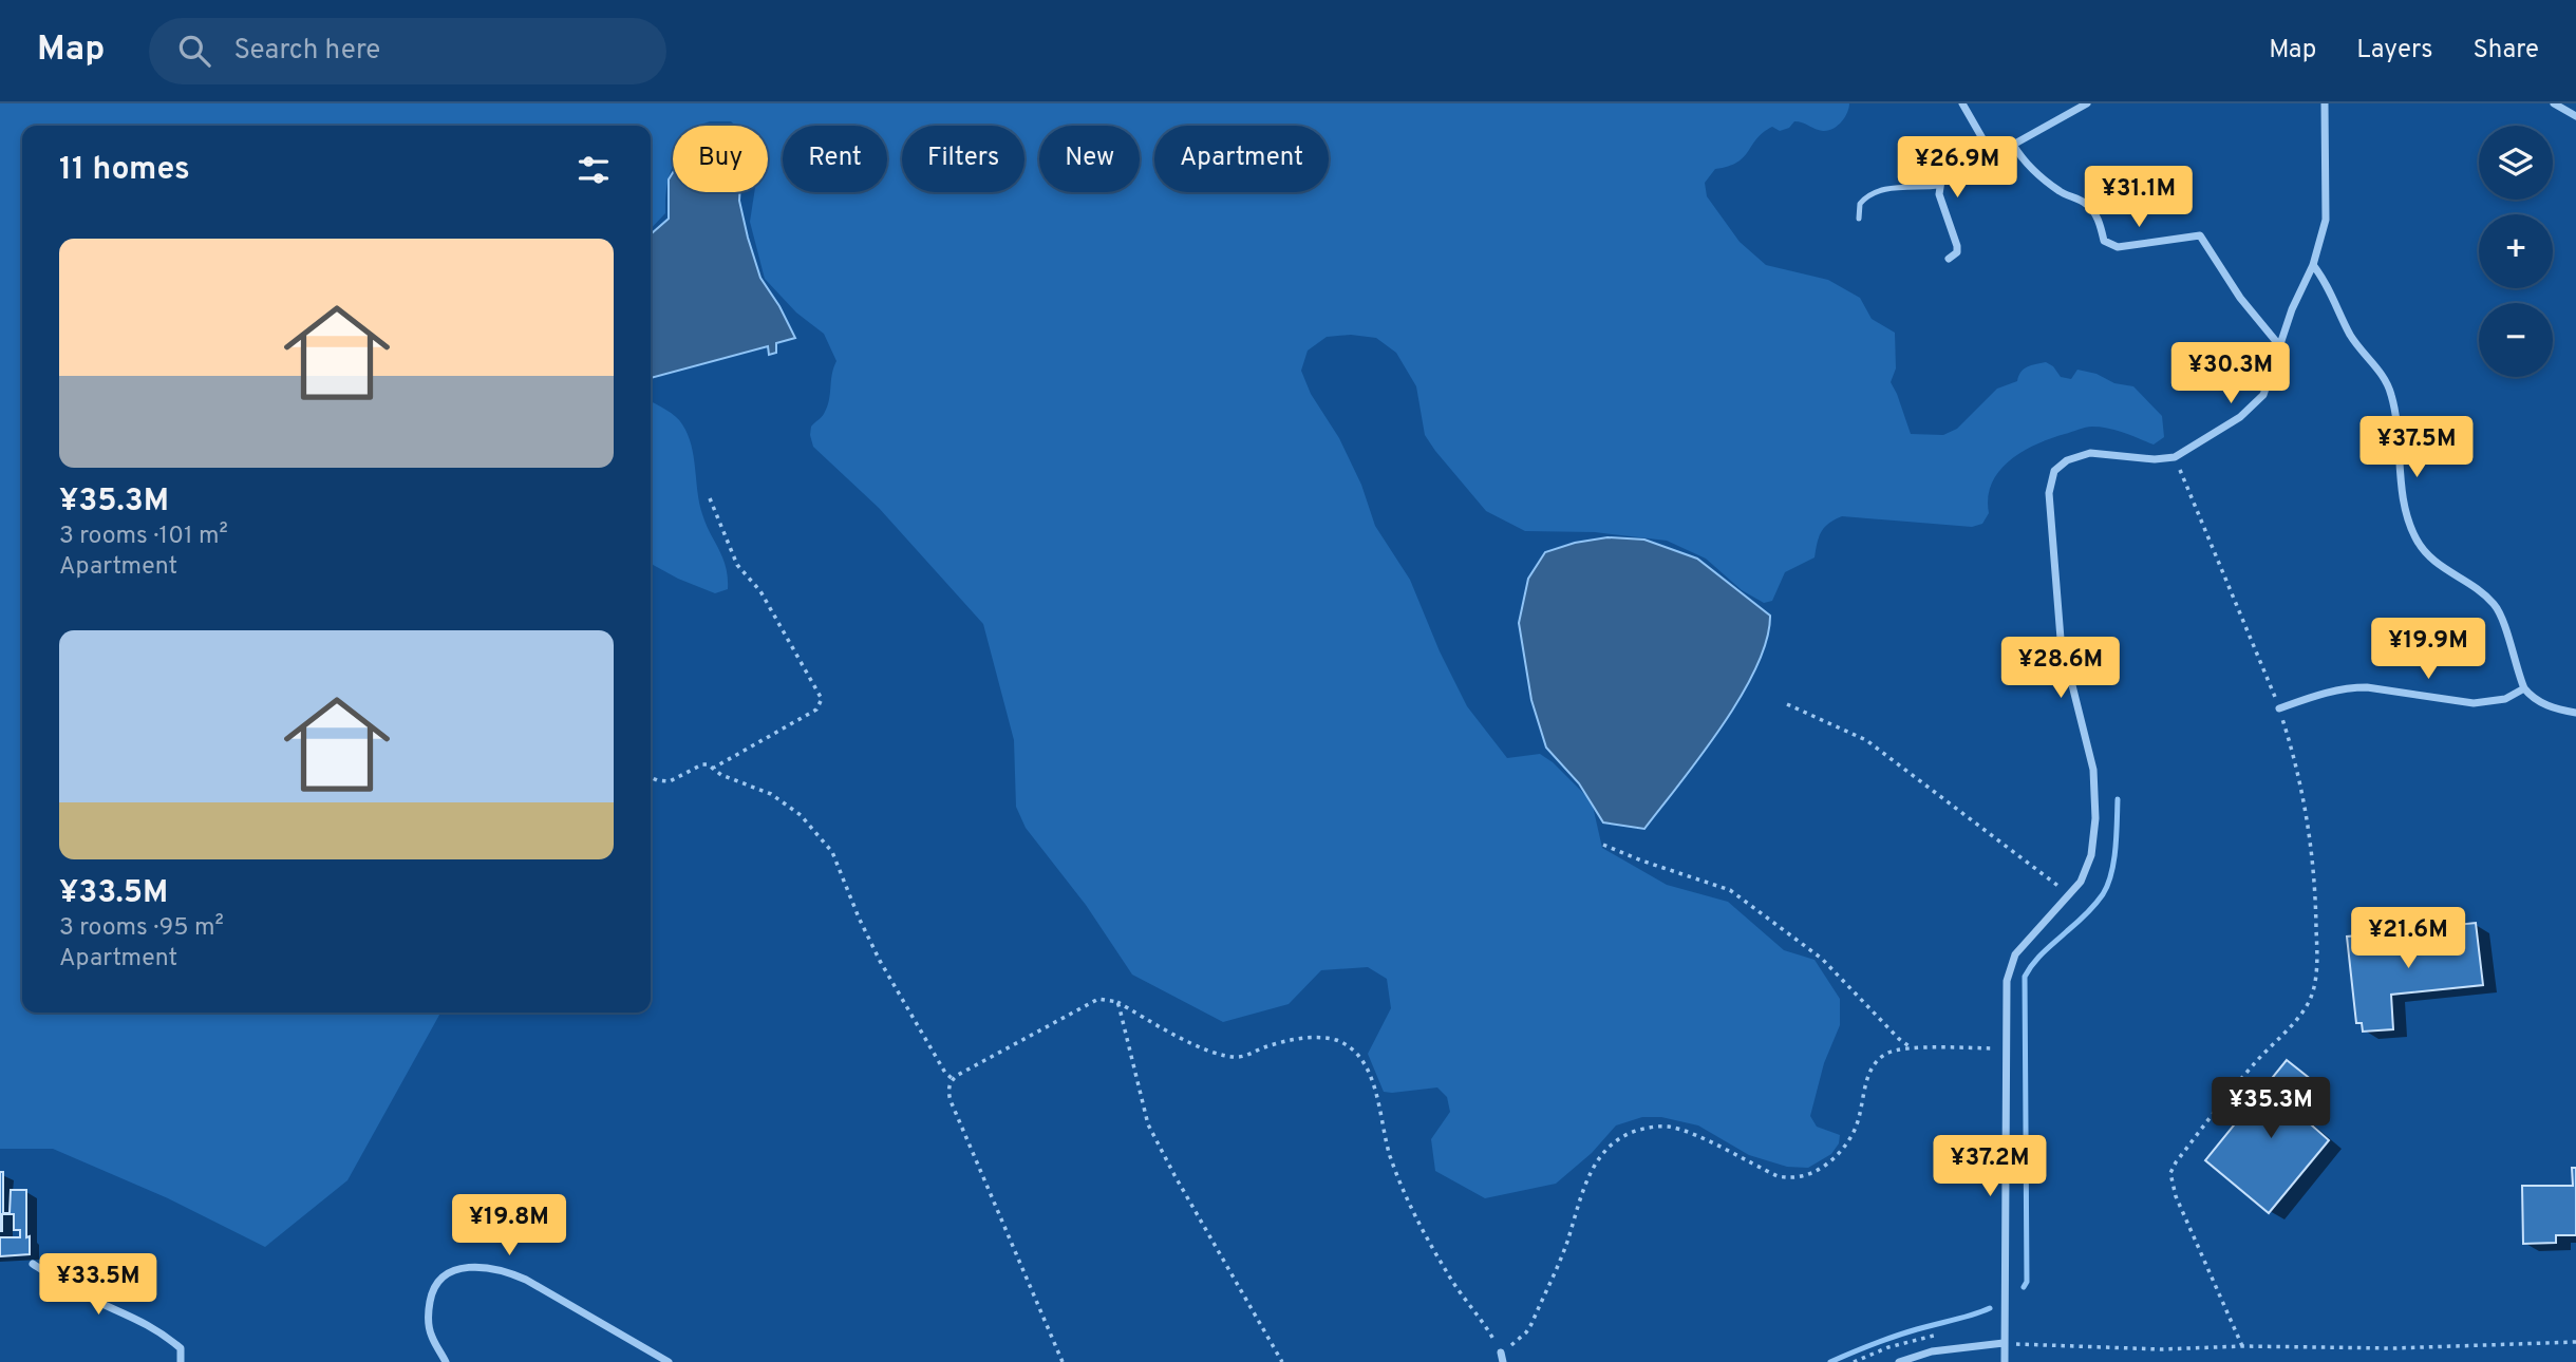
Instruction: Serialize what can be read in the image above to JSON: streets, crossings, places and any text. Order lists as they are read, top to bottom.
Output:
{
  "page": {
    "header": "Map",
    "search": "Search here",
    "nav": ["Map", "Layers", "Share"],
    "map_buttons": ["+", "−"],
    "chip": [
      "Buy",
      "Rent",
      "Filters",
      "New",
      "Apartment"
    ],
    "heading": "11 homes",
    "price": [
      "¥26.9M",
      "¥31.1M",
      "¥30.3M",
      "¥37.5M",
      "¥19.9M",
      "¥28.6M",
      "¥21.6M",
      "¥35.3M",
      "¥37.2M",
      "¥19.8M",
      "¥33.5M"
    ],
    "list": [
      {
        "name": "¥35.3M",
        "note": "3 rooms · 101 m² · Apartment"
      },
      {
        "name": "¥33.5M",
        "note": "3 rooms · 95 m² · Apartment"
      }
    ]
  }
}
